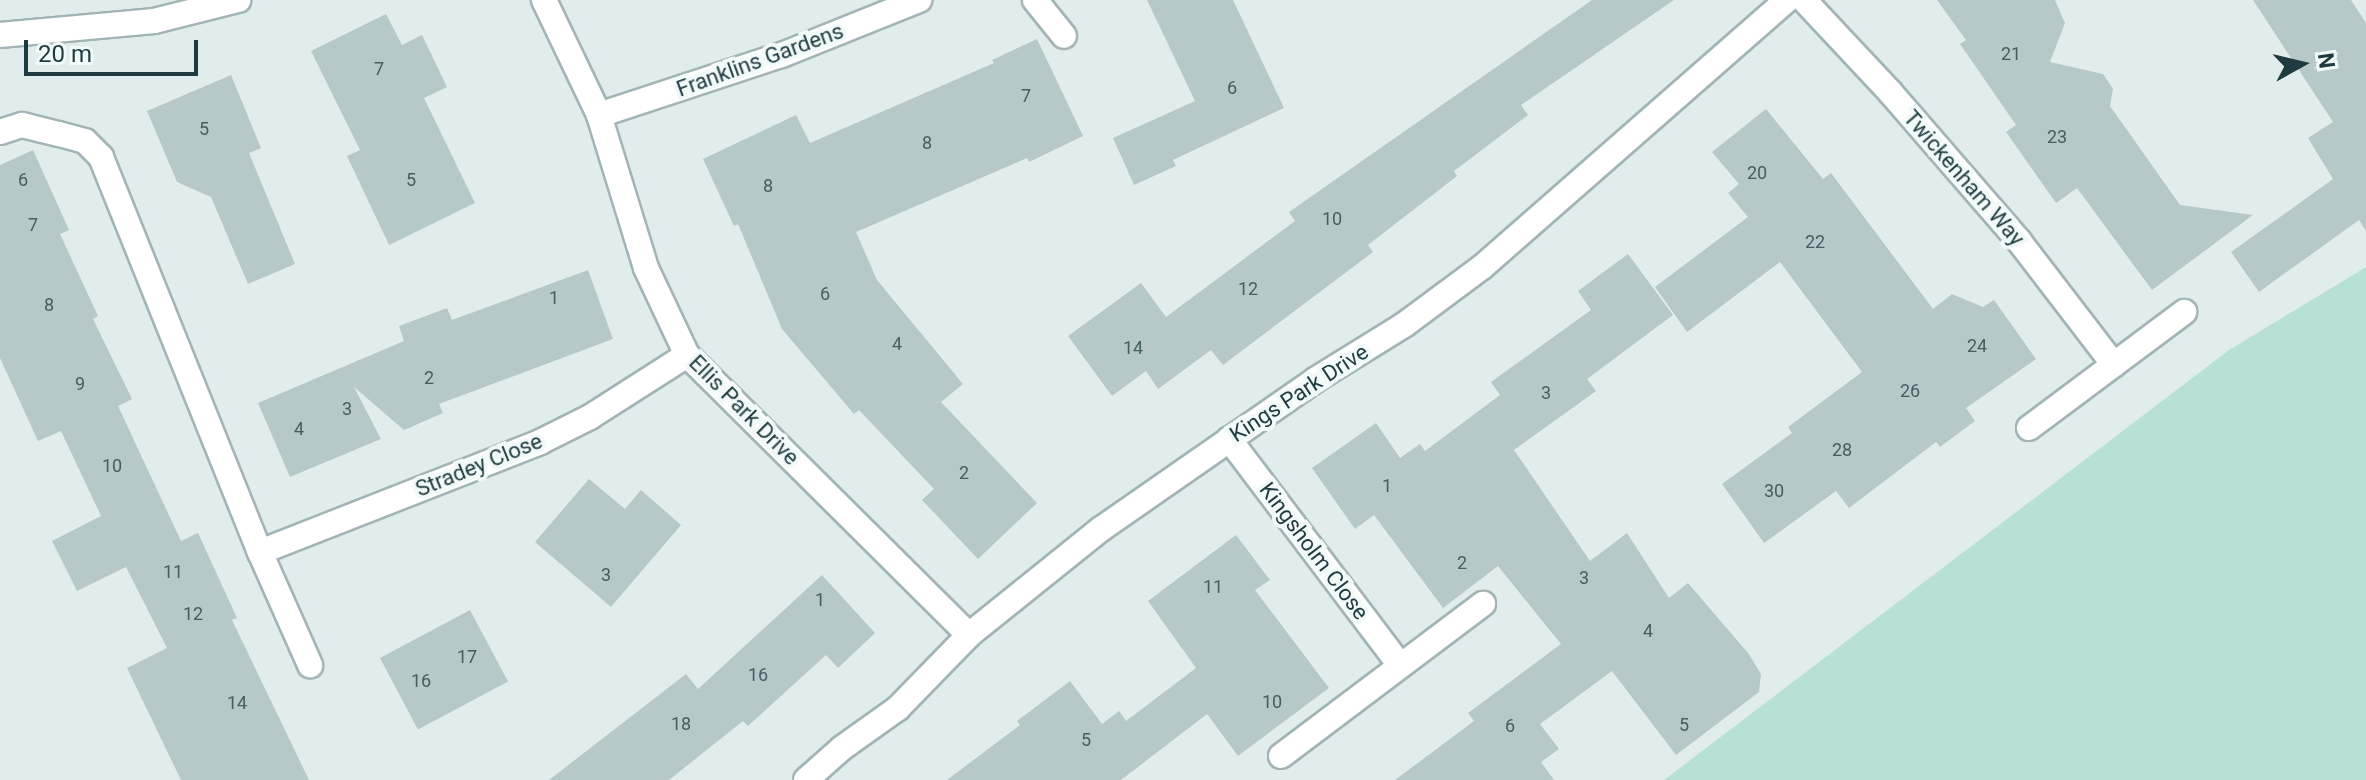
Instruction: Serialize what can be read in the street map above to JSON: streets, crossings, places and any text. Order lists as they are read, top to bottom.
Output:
{
  "streets": {
    "street": [
      "Franklins Gardens",
      "Twickenham Way",
      "Kings Park Drive",
      "Ellis Park Drive",
      "Stradey Close",
      "Kingsholm Close"
    ]
  },
  "crossings": [
    ["Franklins Gardens", "Ellis Park Drive"],
    ["Kings Park Drive", "Ellis Park Drive"],
    ["Kings Park Drive", "Kingsholm Close"],
    ["Ellis Park Drive", "Stradey Close"]
  ],
  "house_numbers": [
    "21",
    "7",
    "6",
    "7",
    "5",
    "23",
    "8",
    "20",
    "6",
    "5",
    "8",
    "10",
    "7",
    "22",
    "12",
    "6",
    "1",
    "8",
    "4",
    "24",
    "14",
    "2",
    "9",
    "26",
    "3",
    "3",
    "4",
    "28",
    "10",
    "2",
    "1",
    "30",
    "2",
    "11",
    "3",
    "3",
    "11",
    "1",
    "12",
    "4",
    "17",
    "16",
    "16",
    "10",
    "14",
    "18",
    "5",
    "6",
    "5"
  ],
  "scale_bar": "20 m",
  "north": "right"
}
